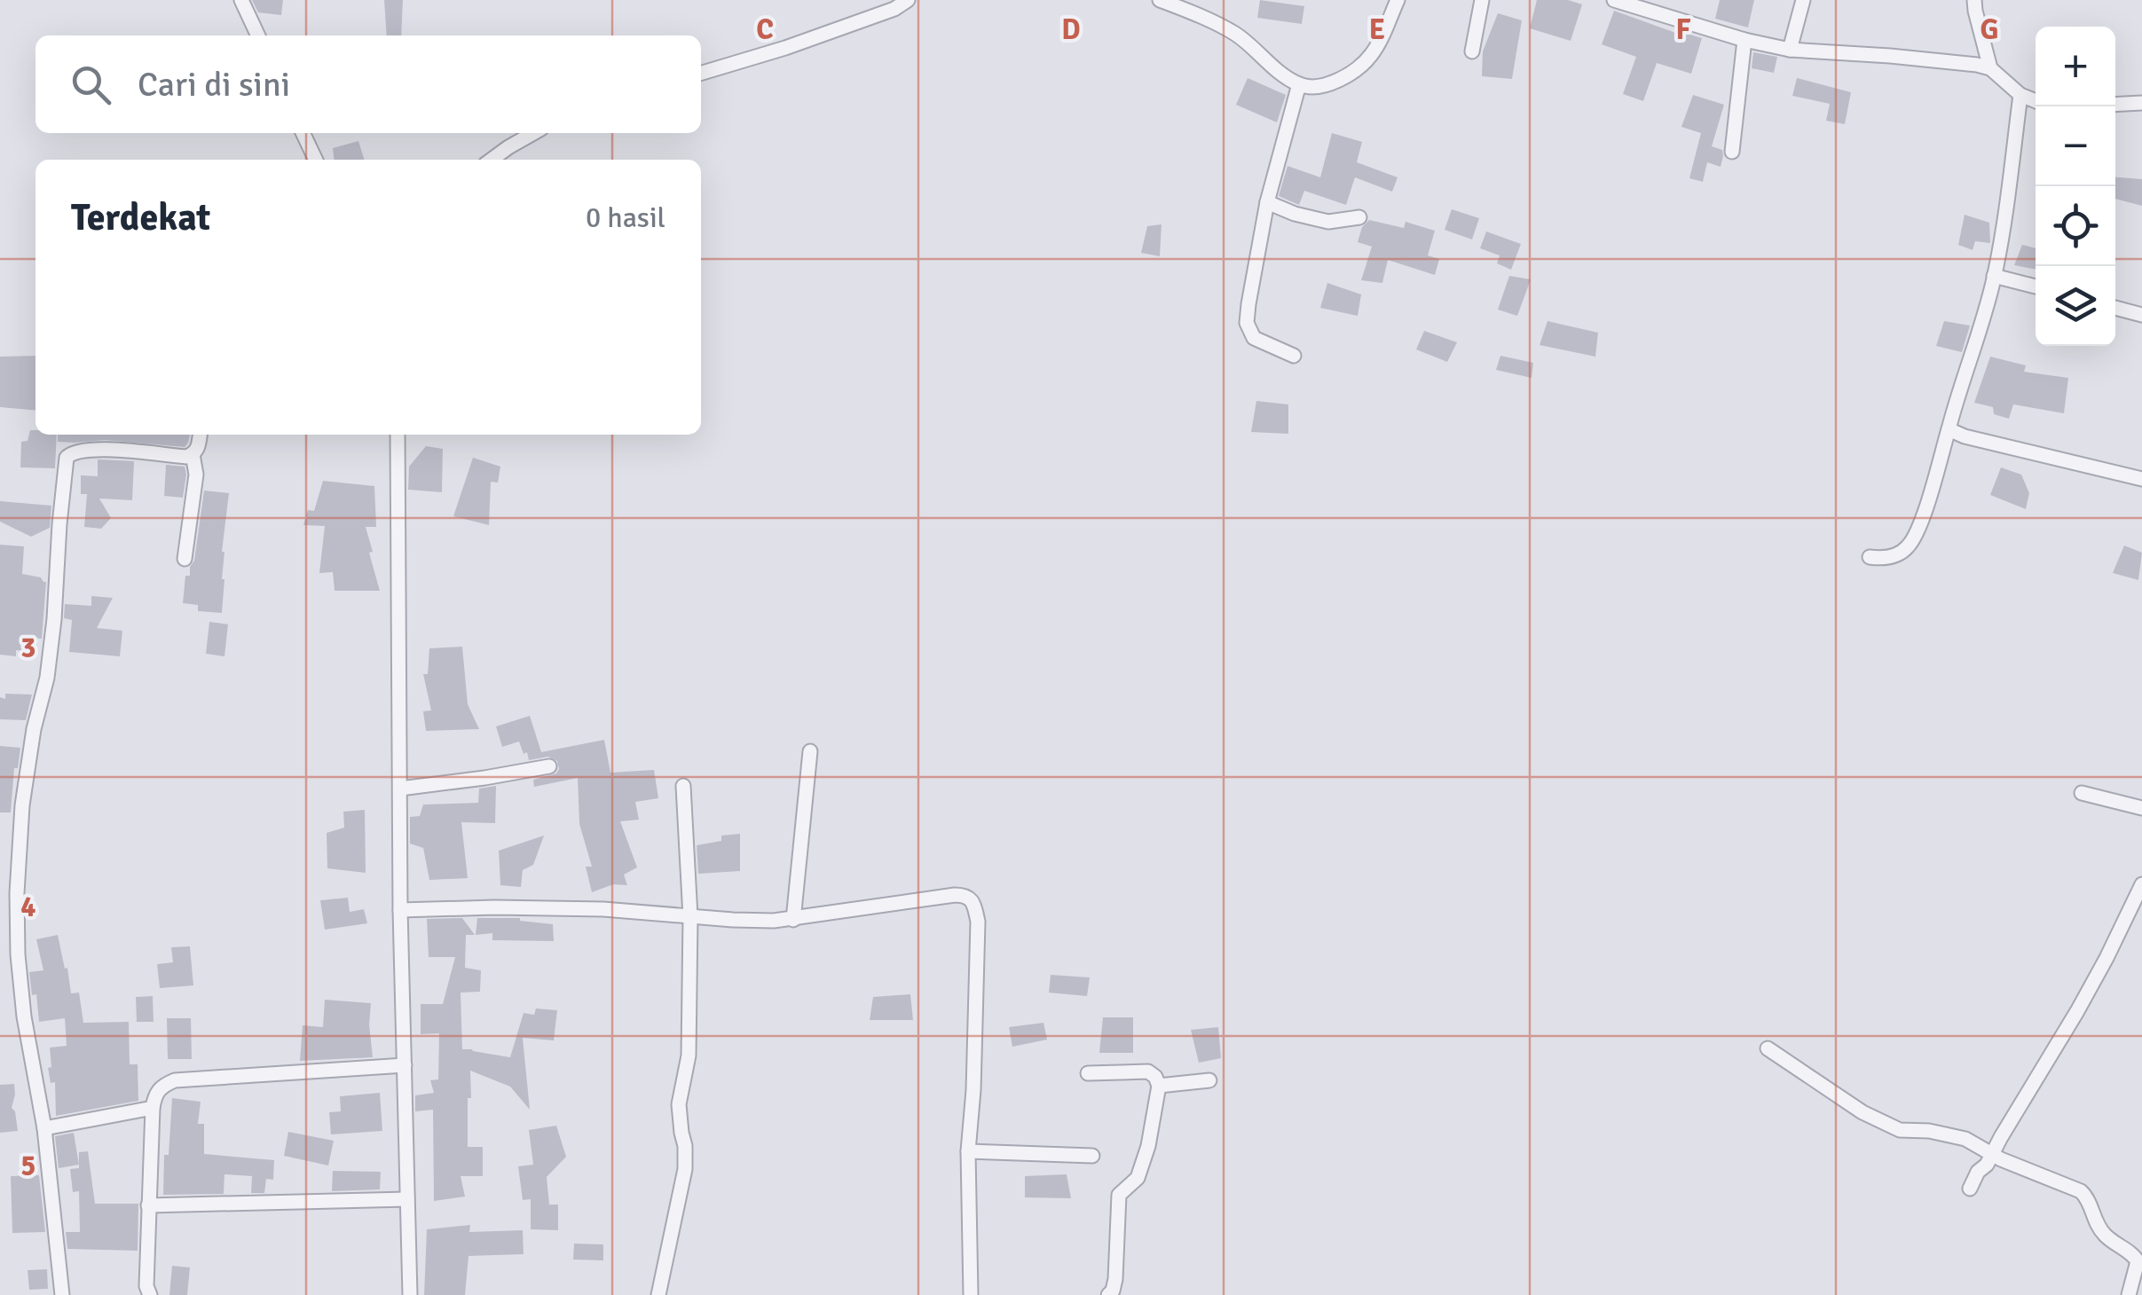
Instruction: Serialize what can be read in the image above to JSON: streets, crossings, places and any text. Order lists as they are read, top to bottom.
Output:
{
  "page": {
    "map_buttons": ["+", "−"],
    "search": "Cari di sini",
    "heading": ["Terdekat", "0 hasil"]
  },
  "grid": {
    "columns": [
      "C",
      "D",
      "E",
      "F",
      "G"
    ],
    "rows": ["3", "4", "5"]
  }
}
